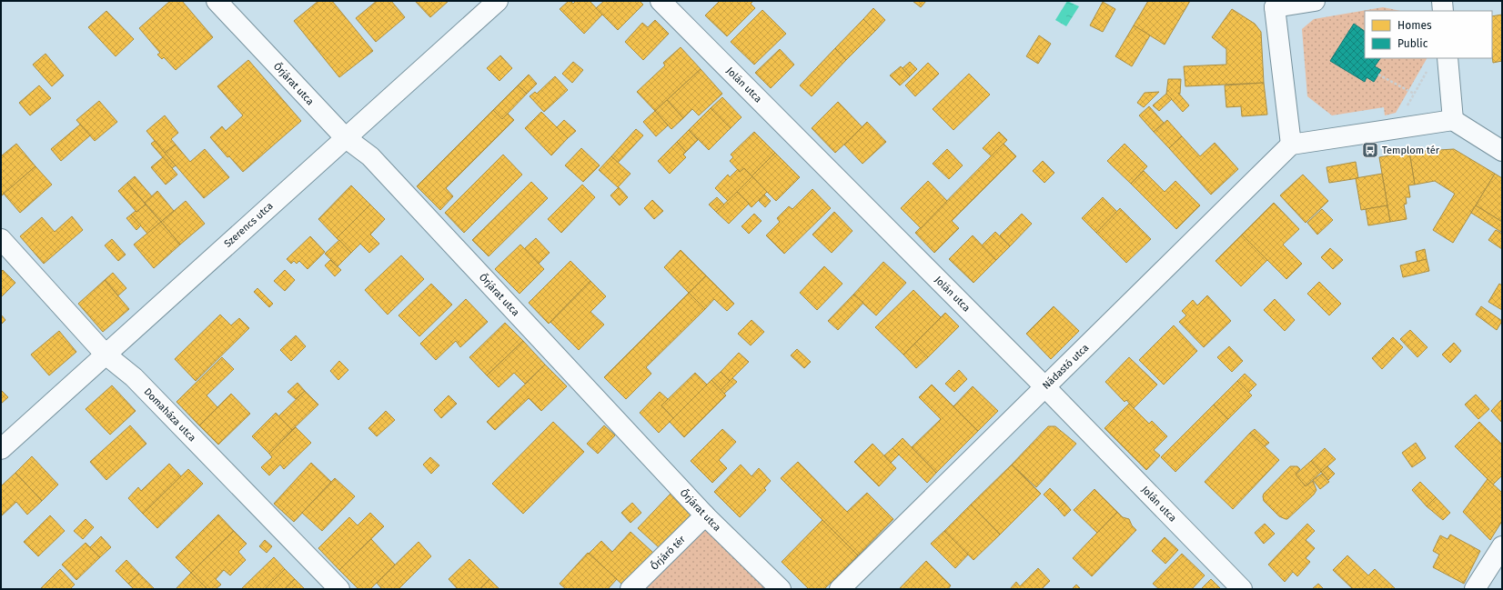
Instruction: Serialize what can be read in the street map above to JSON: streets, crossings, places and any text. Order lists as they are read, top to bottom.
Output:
{
  "streets": {
    "street": [
      "Őrjárat utca",
      "Jolán utca",
      "Szerencs utca",
      "Nádastó utca",
      "Domaháza utca",
      "Őrjáró tér"
    ]
  },
  "crossings": [
    ["Őrjárat utca", "Szerencs utca"],
    ["Őrjárat utca", "Őrjáró tér"],
    ["Jolán utca", "Nádastó utca"],
    ["Szerencs utca", "Domaháza utca"]
  ],
  "places": {
    "bus stop": ["Templom tér"]
  },
  "legend": ["Homes", "Public"]
}
